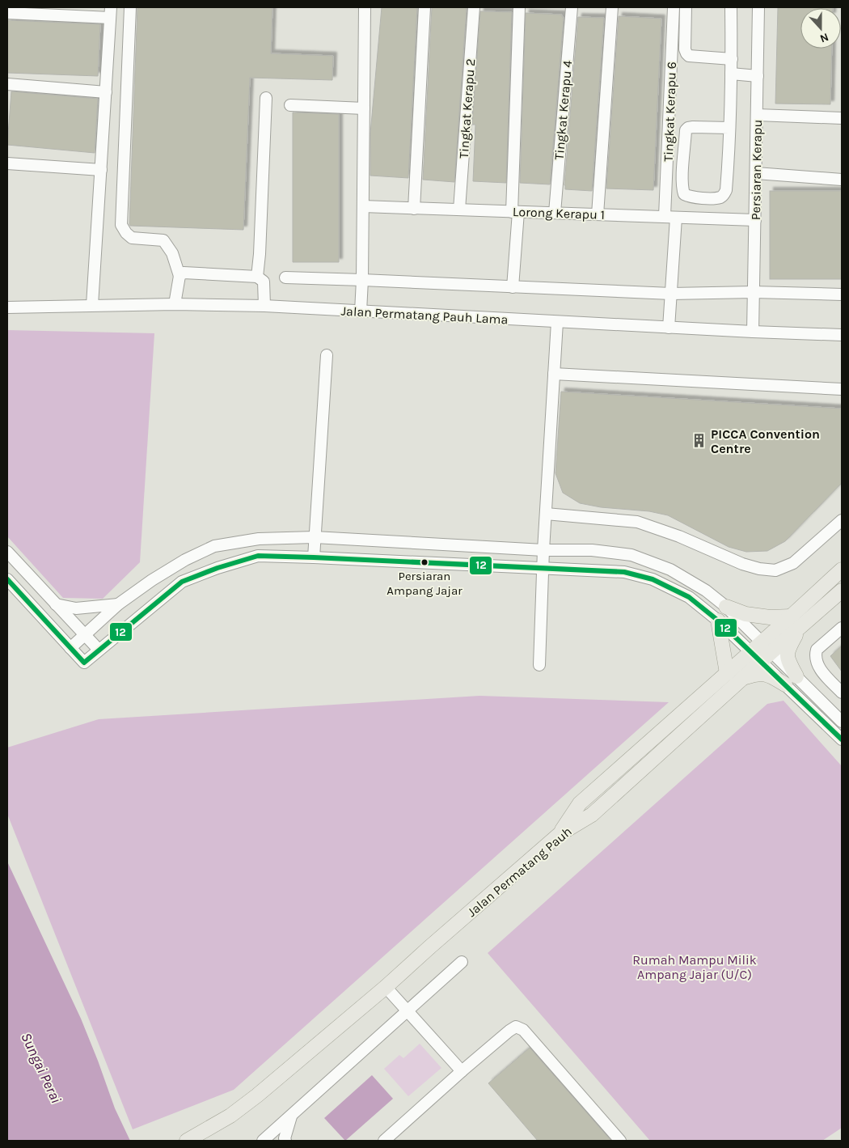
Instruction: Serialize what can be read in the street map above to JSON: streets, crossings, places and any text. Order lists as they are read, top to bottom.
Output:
{
  "streets": {
    "main road": ["Jalan Permatang Pauh"],
    "street": [
      "Tingkat Kerapu 2",
      "Tingkat Kerapu 4",
      "Tingkat Kerapu 6",
      "Persiaran Kerapu",
      "Lorong Kerapu 1",
      "Jalan Permatang Pauh Lama"
    ]
  },
  "crossings": [
    ["Tingkat Kerapu 2", "Lorong Kerapu 1"],
    ["Tingkat Kerapu 4", "Lorong Kerapu 1"],
    ["Tingkat Kerapu 6", "Lorong Kerapu 1"],
    ["Tingkat Kerapu 6", "Jalan Permatang Pauh Lama"],
    ["Persiaran Kerapu", "Lorong Kerapu 1"],
    ["Persiaran Kerapu", "Jalan Permatang Pauh Lama"]
  ],
  "water": ["Sungai Perai"],
  "parks": ["Rumah Mampu Milik Ampang Jajar (U/C)"],
  "places": {
    "building": ["PICCA Convention Centre"],
    "other": ["Persiaran Ampang Jajar"]
  },
  "lines": ["transit line 12"],
  "north": "bottom"
}
